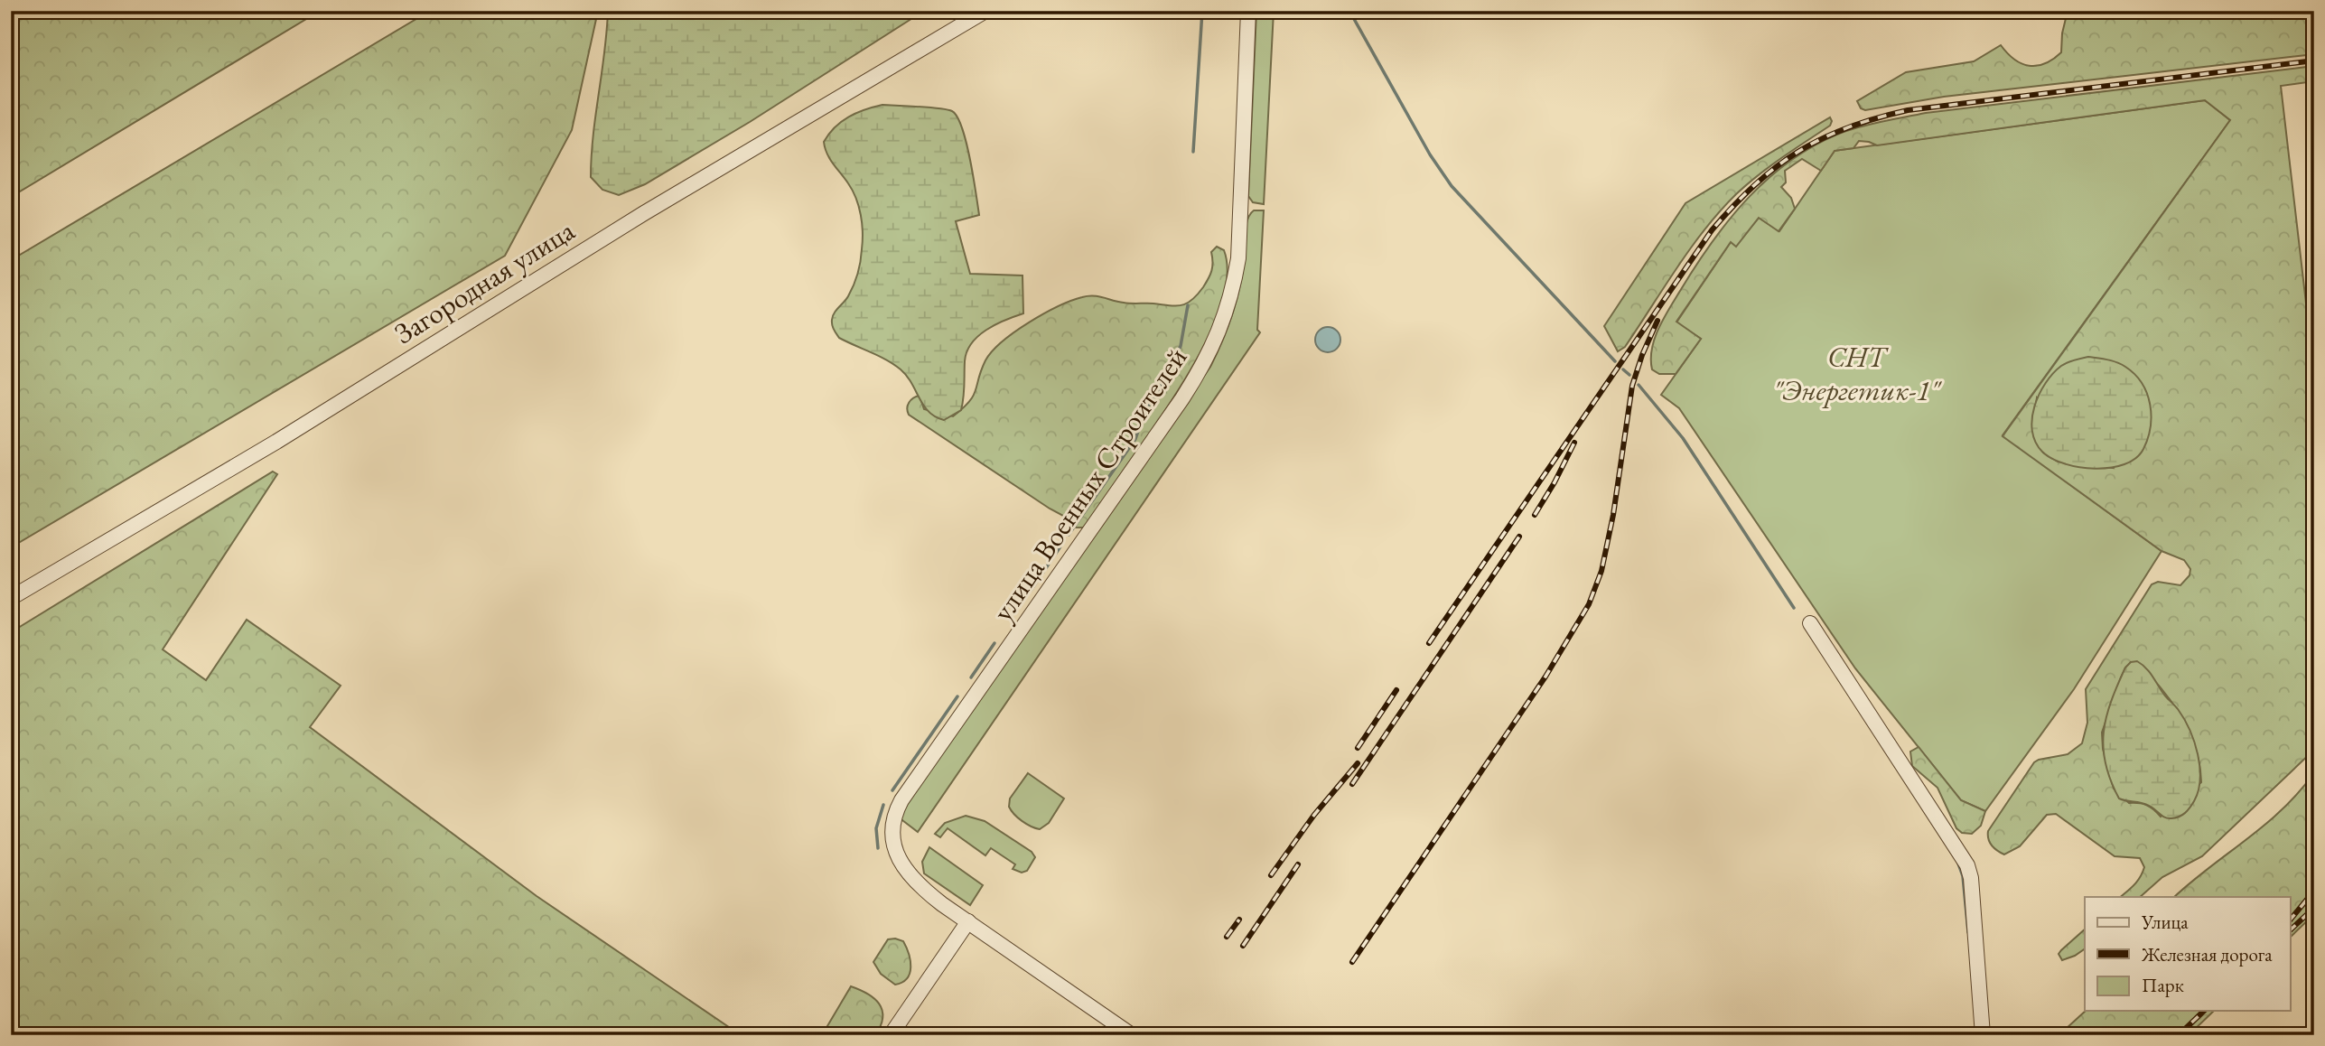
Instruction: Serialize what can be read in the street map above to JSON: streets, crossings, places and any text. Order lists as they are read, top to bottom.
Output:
{
  "streets": {
    "street": ["Загородная улица", "улица Военных Строителей"]
  },
  "parks": ["СНТ \"Энергетик-1\""],
  "legend": ["Улица", "Железная дорога", "Парк"]
}
